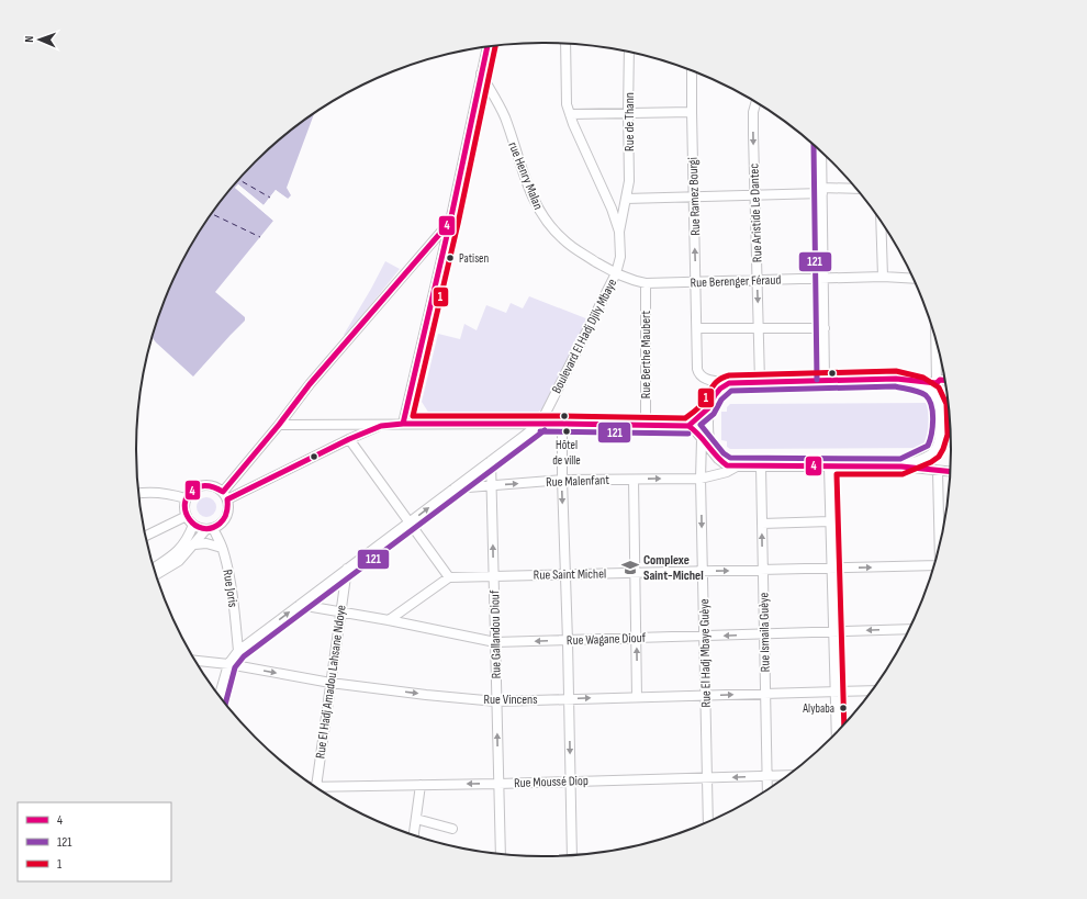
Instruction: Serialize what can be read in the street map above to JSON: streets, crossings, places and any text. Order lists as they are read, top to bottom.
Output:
{
  "streets": {
    "street": [
      "Rue de Thann",
      "rue Henry Malan",
      "Rue Ramez Bourgi",
      "Rue Aristide Le Dantec",
      "Rue Berenger Féraud",
      "Boulevard El Hadj Djily Mbaye",
      "Rue Berthe Maubert",
      "Rue Malenfant",
      "Rue Saint Michel",
      "Rue Joris",
      "Rue Ismaila Guèye",
      "Rue Gallandou Diouf",
      "Rue Wagane Diouf",
      "Rue El Hadj Mbaye Guèye",
      "Rue El Hadj Amadou Lahsane Ndoye",
      "Rue Vincens",
      "Rue Moussé Diop"
    ]
  },
  "crossings": [
    ["Rue de Thann", "Boulevard El Hadj Djily Mbaye"],
    ["rue Henry Malan", "Rue Berenger Féraud"],
    ["rue Henry Malan", "Boulevard El Hadj Djily Mbaye"],
    ["Rue Ramez Bourgi", "Rue Berenger Féraud"],
    ["Rue Aristide Le Dantec", "Rue Berenger Féraud"],
    ["Rue Berenger Féraud", "Rue Berthe Maubert"],
    ["Boulevard El Hadj Djily Mbaye", "Rue Malenfant"],
    ["Boulevard El Hadj Djily Mbaye", "Rue Joris"],
    ["Boulevard El Hadj Djily Mbaye", "Rue Gallandou Diouf"],
    ["Boulevard El Hadj Djily Mbaye", "Rue Wagane Diouf"],
    ["Boulevard El Hadj Djily Mbaye", "Rue El Hadj Amadou Lahsane Ndoye"],
    ["Boulevard El Hadj Djily Mbaye", "Rue Vincens"],
    ["Rue Malenfant", "Rue Gallandou Diouf"],
    ["Rue Malenfant", "Rue El Hadj Mbaye Guèye"],
    ["Rue Saint Michel", "Rue Ismaila Guèye"],
    ["Rue Saint Michel", "Rue Gallandou Diouf"],
    ["Rue Saint Michel", "Rue El Hadj Mbaye Guèye"],
    ["Rue Ismaila Guèye", "Rue Wagane Diouf"],
    ["Rue Ismaila Guèye", "Rue Vincens"],
    ["Rue Ismaila Guèye", "Rue Moussé Diop"],
    ["Rue Gallandou Diouf", "Rue Wagane Diouf"],
    ["Rue Gallandou Diouf", "Rue Vincens"],
    ["Rue Gallandou Diouf", "Rue Moussé Diop"],
    ["Rue Wagane Diouf", "Rue El Hadj Mbaye Guèye"],
    ["Rue Wagane Diouf", "Rue El Hadj Amadou Lahsane Ndoye"],
    ["Rue El Hadj Mbaye Guèye", "Rue Vincens"],
    ["Rue El Hadj Mbaye Guèye", "Rue Moussé Diop"],
    ["Rue El Hadj Amadou Lahsane Ndoye", "Rue Vincens"]
  ],
  "one_way": ["Rue Vincens"],
  "places": {
    "other": ["Patisen", "Hôtel de ville", "Alybaba"],
    "school or university": ["Complexe Saint-Michel"]
  },
  "lines": ["transit line 1", "transit line 4", "transit line 121"],
  "legend": ["4", "121", "1"],
  "north": "left"
}
